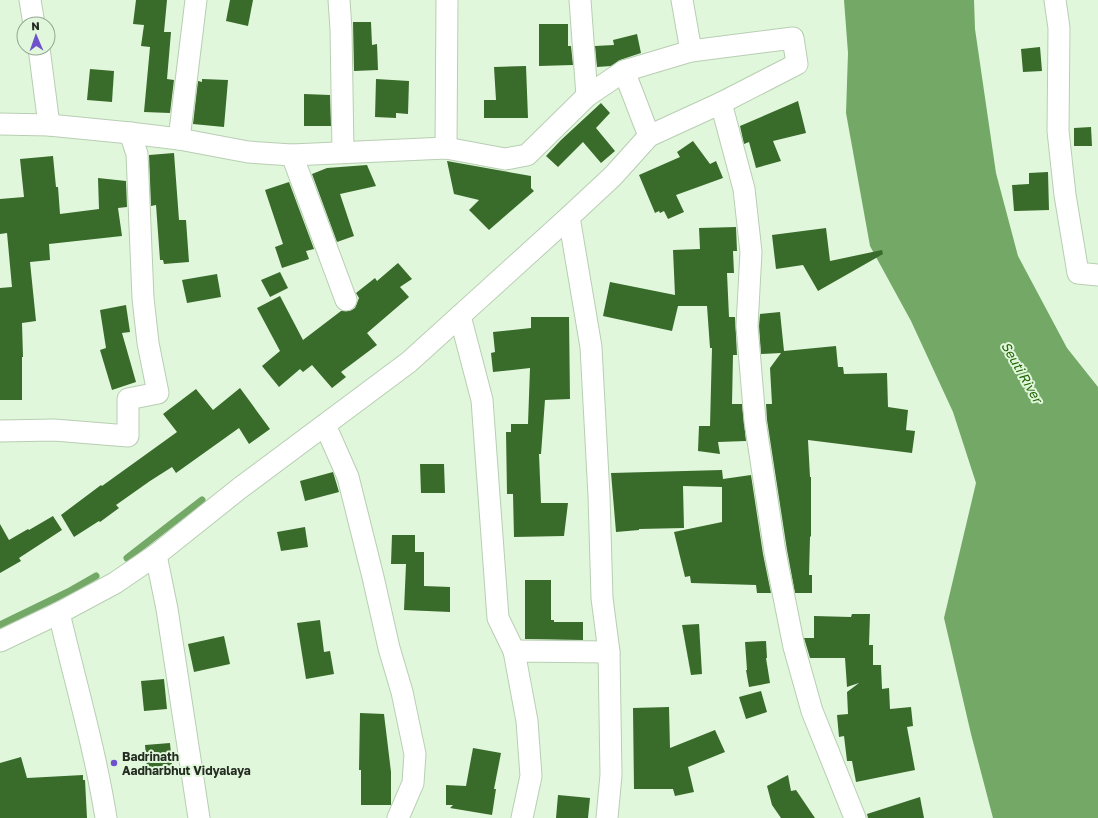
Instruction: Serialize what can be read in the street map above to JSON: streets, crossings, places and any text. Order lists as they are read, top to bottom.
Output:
{
  "water": ["Seuti River"],
  "places": ["Badrinath Aadharbhut Vidyalaya"],
  "north": "top"
}
